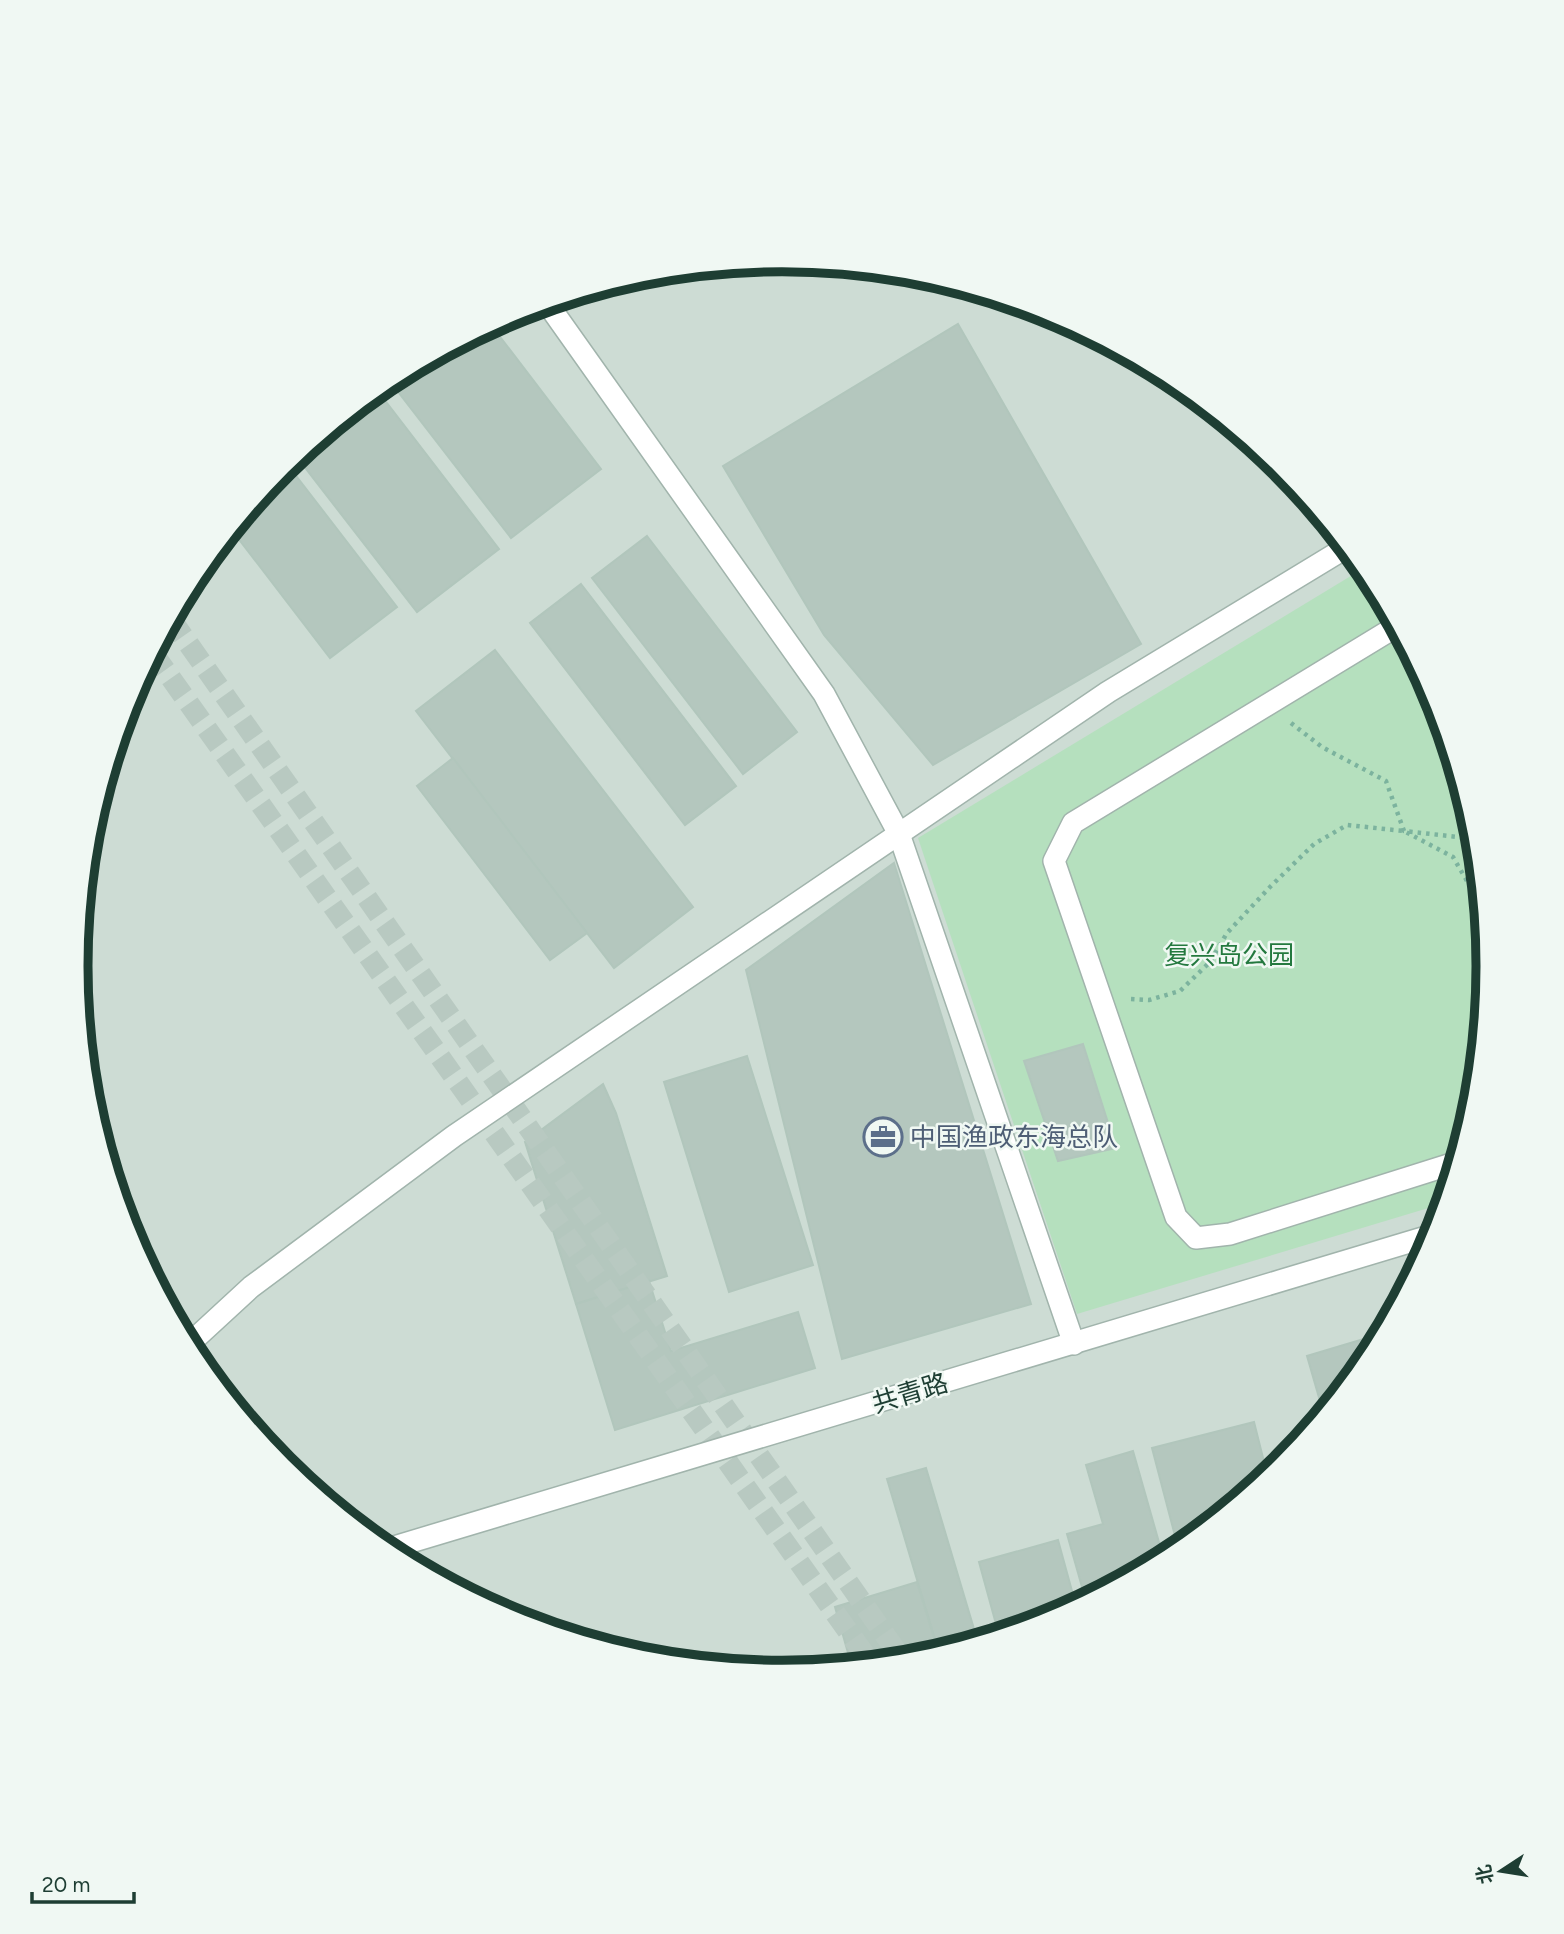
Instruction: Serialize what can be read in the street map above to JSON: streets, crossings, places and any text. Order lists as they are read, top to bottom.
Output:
{
  "streets": {
    "street": ["共青路"]
  },
  "parks": ["复兴岛公园"],
  "places": {
    "office": ["中国渔政东海总队"]
  },
  "scale_bar": "20 m",
  "north": "left"
}
